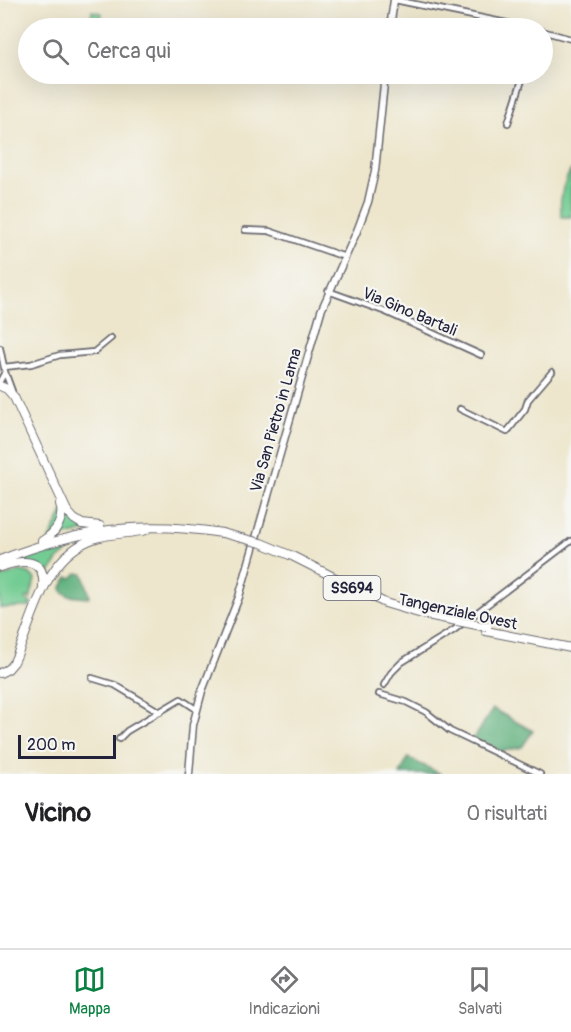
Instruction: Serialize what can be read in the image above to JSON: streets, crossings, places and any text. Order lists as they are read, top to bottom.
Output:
{
  "streets": {
    "highway": ["SS694", "Tangenziale Ovest"],
    "main road": ["Via San Pietro in Lama"],
    "street": ["Via Gino Bartali"]
  },
  "crossings": [
    ["Via Gino Bartali", "Via San Pietro in Lama"]
  ],
  "scale_bar": "200 m",
  "page": {
    "search": "Cerca qui",
    "scale": "200 m",
    "heading": ["Vicino", "0 risultati"],
    "nav": ["Mappa", "Indicazioni", "Salvati"]
  }
}
